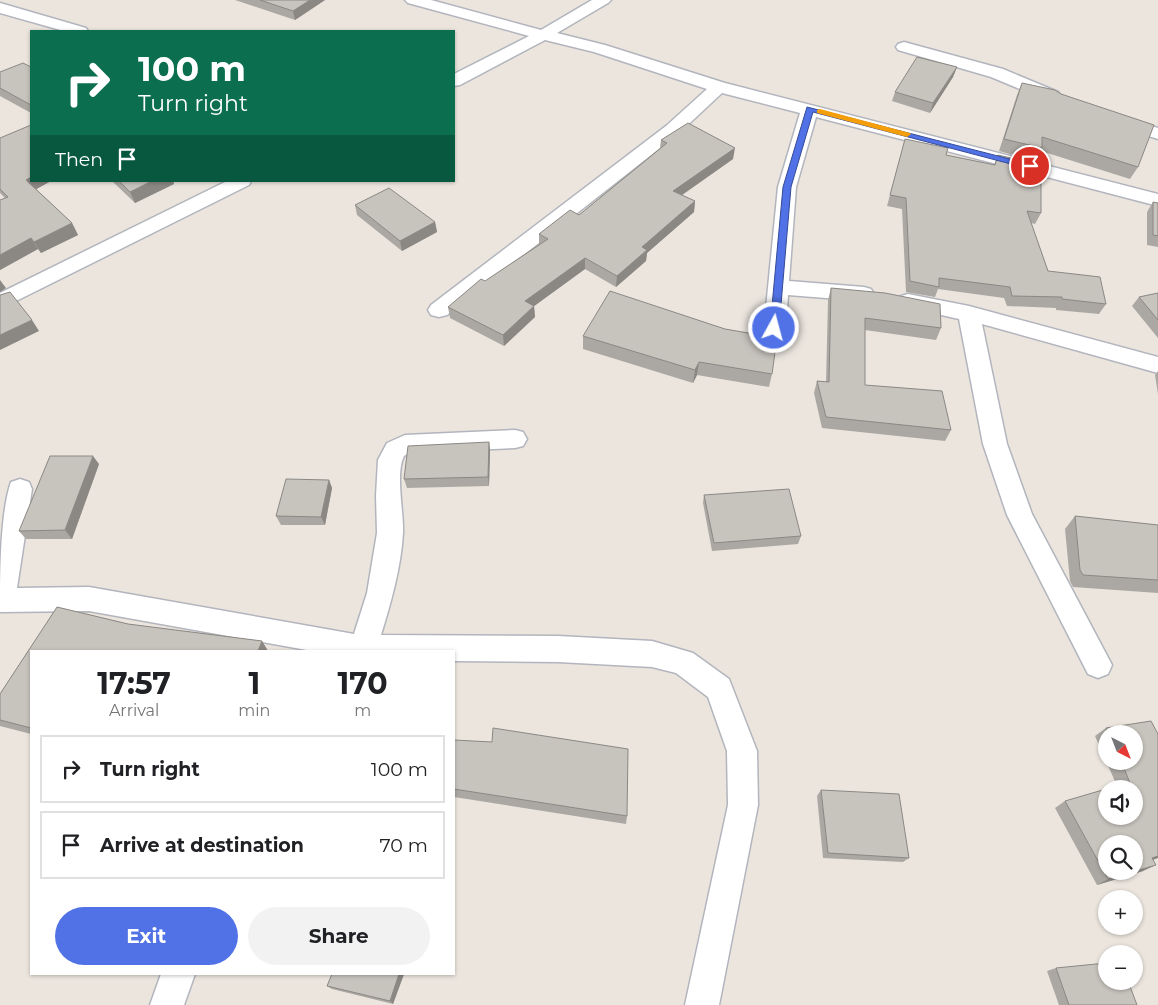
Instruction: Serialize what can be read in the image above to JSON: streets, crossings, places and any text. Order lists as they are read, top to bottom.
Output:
{
  "north": "bottom right",
  "page": {
    "turn": ["100 m", "Turn right"],
    "then": "Then",
    "eta": [
      "17:57",
      "Arrival",
      "1",
      "min",
      "170",
      "m"
    ],
    "map_buttons": ["+", "−"],
    "list": [
      {
        "name": "Turn right",
        "value": "100 m"
      },
      {
        "name": "Arrive at destination",
        "value": "70 m"
      }
    ],
    "buttons": ["Exit", "Share"]
  }
}
